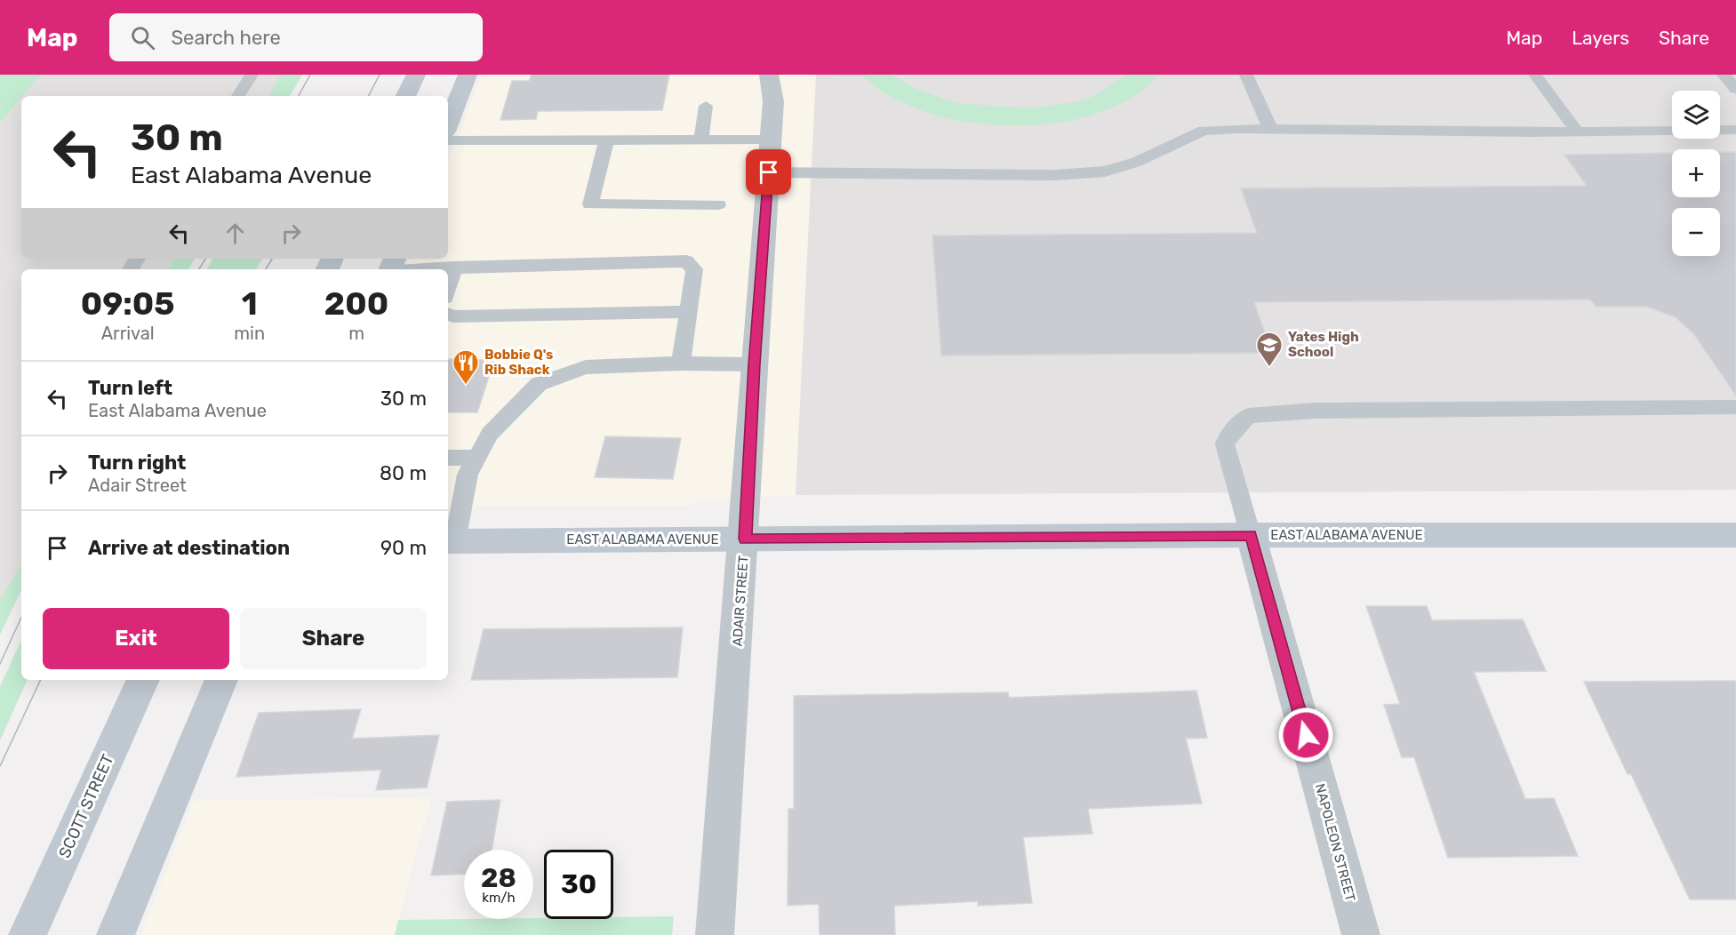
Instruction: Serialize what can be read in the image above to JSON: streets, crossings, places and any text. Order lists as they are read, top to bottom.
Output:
{
  "streets": {
    "street": [
      "EAST ALABAMA AVENUE",
      "ADAIR STREET",
      "SCOTT STREET",
      "NAPOLEON STREET"
    ]
  },
  "crossings": [
    ["EAST ALABAMA AVENUE", "ADAIR STREET"],
    ["EAST ALABAMA AVENUE", "NAPOLEON STREET"]
  ],
  "places": {
    "school or university": ["Yates High School"],
    "restaurant": ["Bobbie Q's Rib Shack"]
  },
  "page": {
    "header": "Map",
    "search": "Search here",
    "nav": ["Map", "Layers", "Share"],
    "map_buttons": ["+", "−"],
    "turn": ["30 m", "East Alabama Avenue"],
    "eta": [
      "09:05",
      "Arrival",
      "1",
      "min",
      "200",
      "m"
    ],
    "list": [
      {
        "name": "Turn left",
        "note": "East Alabama Avenue",
        "value": "30 m"
      },
      {
        "name": "Turn right",
        "note": "Adair Street",
        "value": "80 m"
      },
      {
        "name": "Arrive at destination",
        "value": "90 m"
      }
    ],
    "buttons": ["Exit", "Share"],
    "speed": "28 km/h",
    "limit": "30"
  }
}
